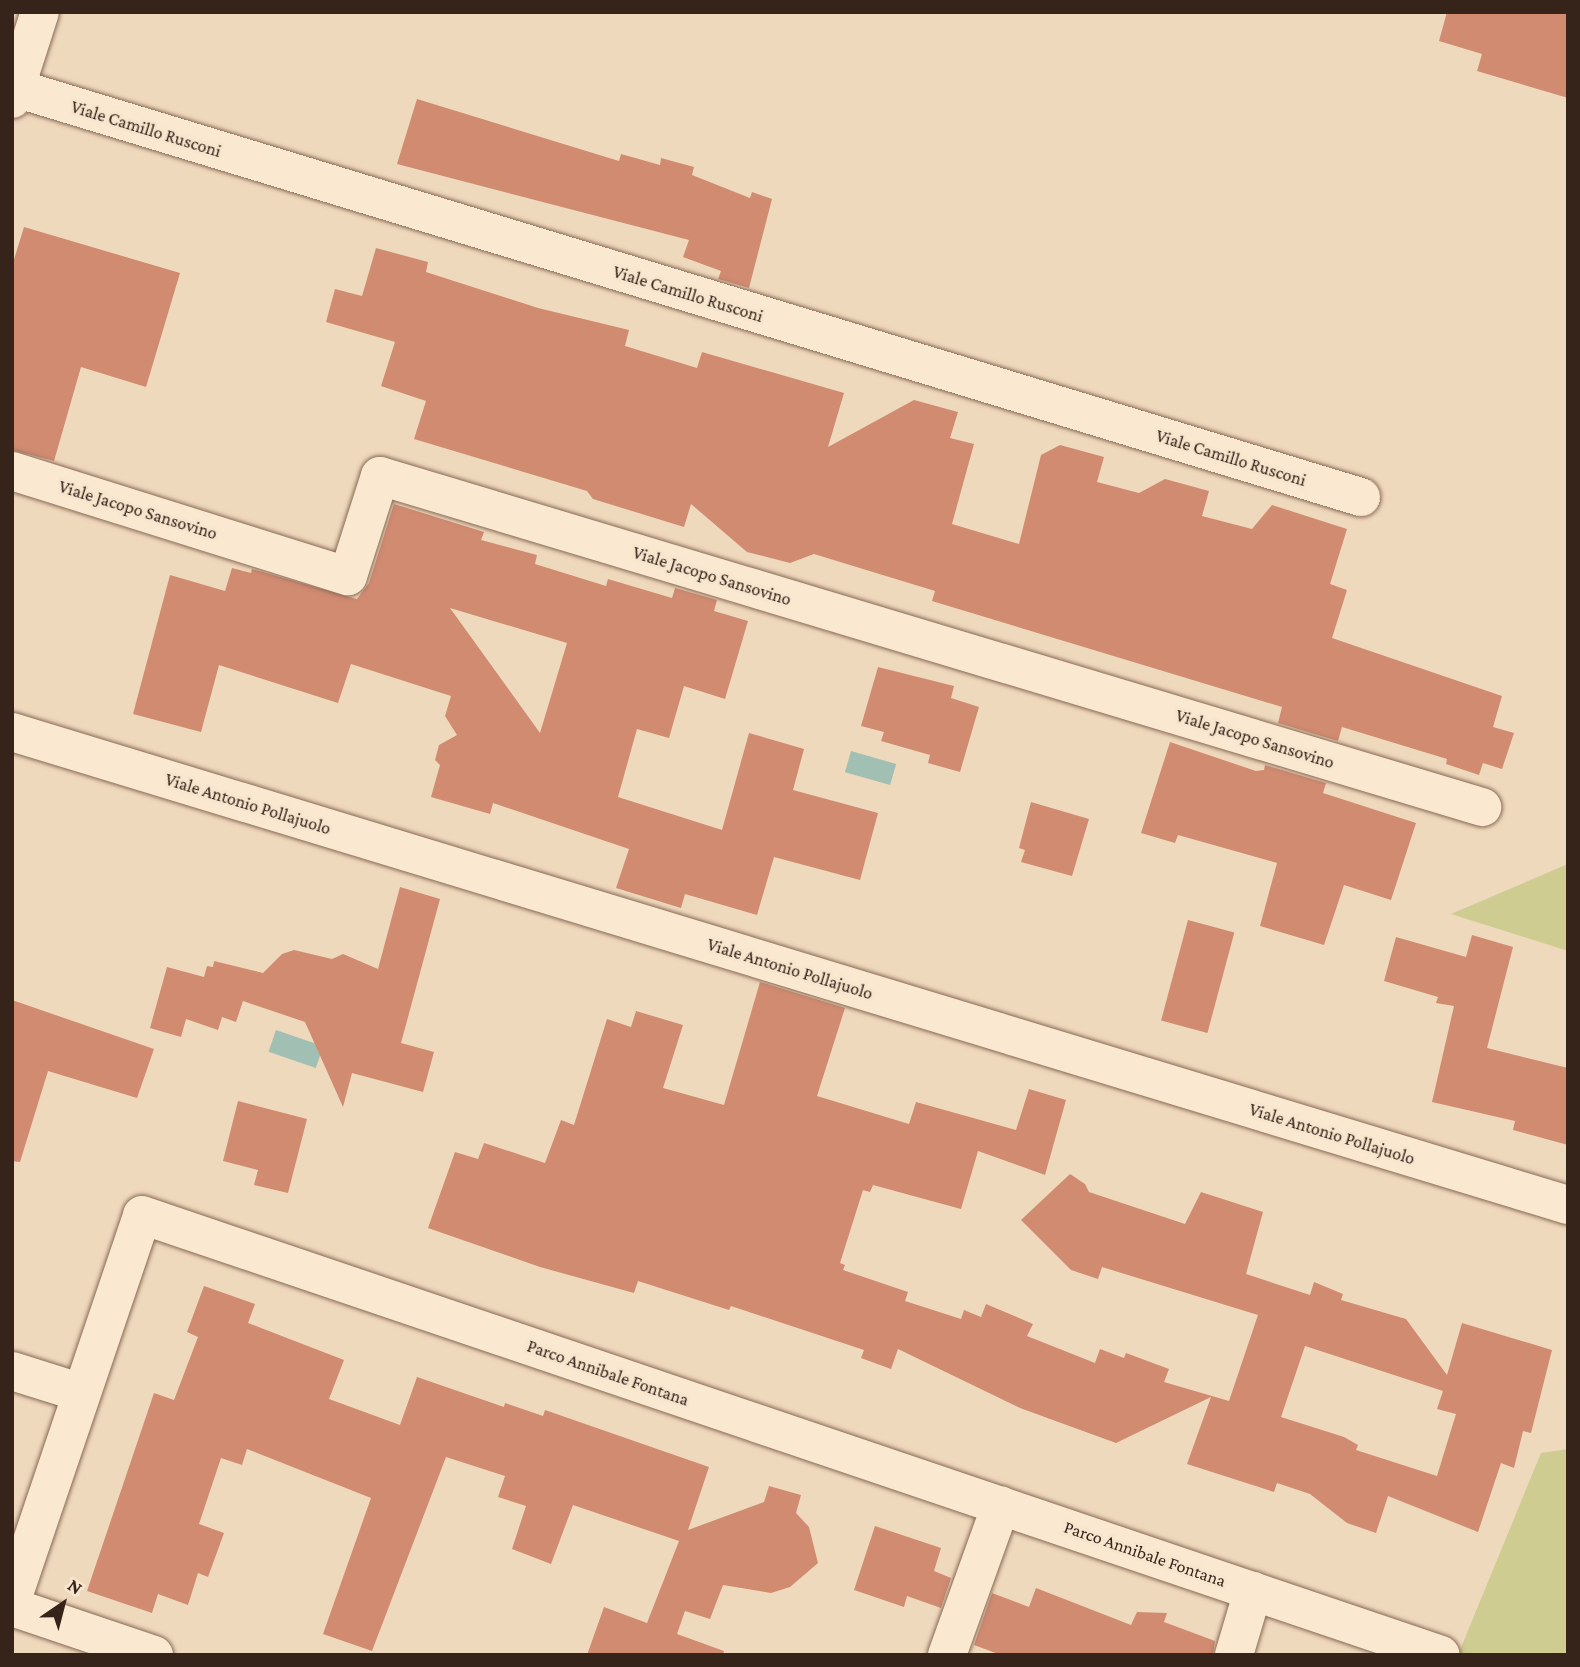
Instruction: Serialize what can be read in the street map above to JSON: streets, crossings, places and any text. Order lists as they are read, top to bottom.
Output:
{
  "streets": {
    "street": [
      "Viale Camillo Rusconi",
      "Viale Jacopo Sansovino",
      "Viale Antonio Pollajuolo",
      "Parco Annibale Fontana"
    ]
  },
  "north": "top right"
}
